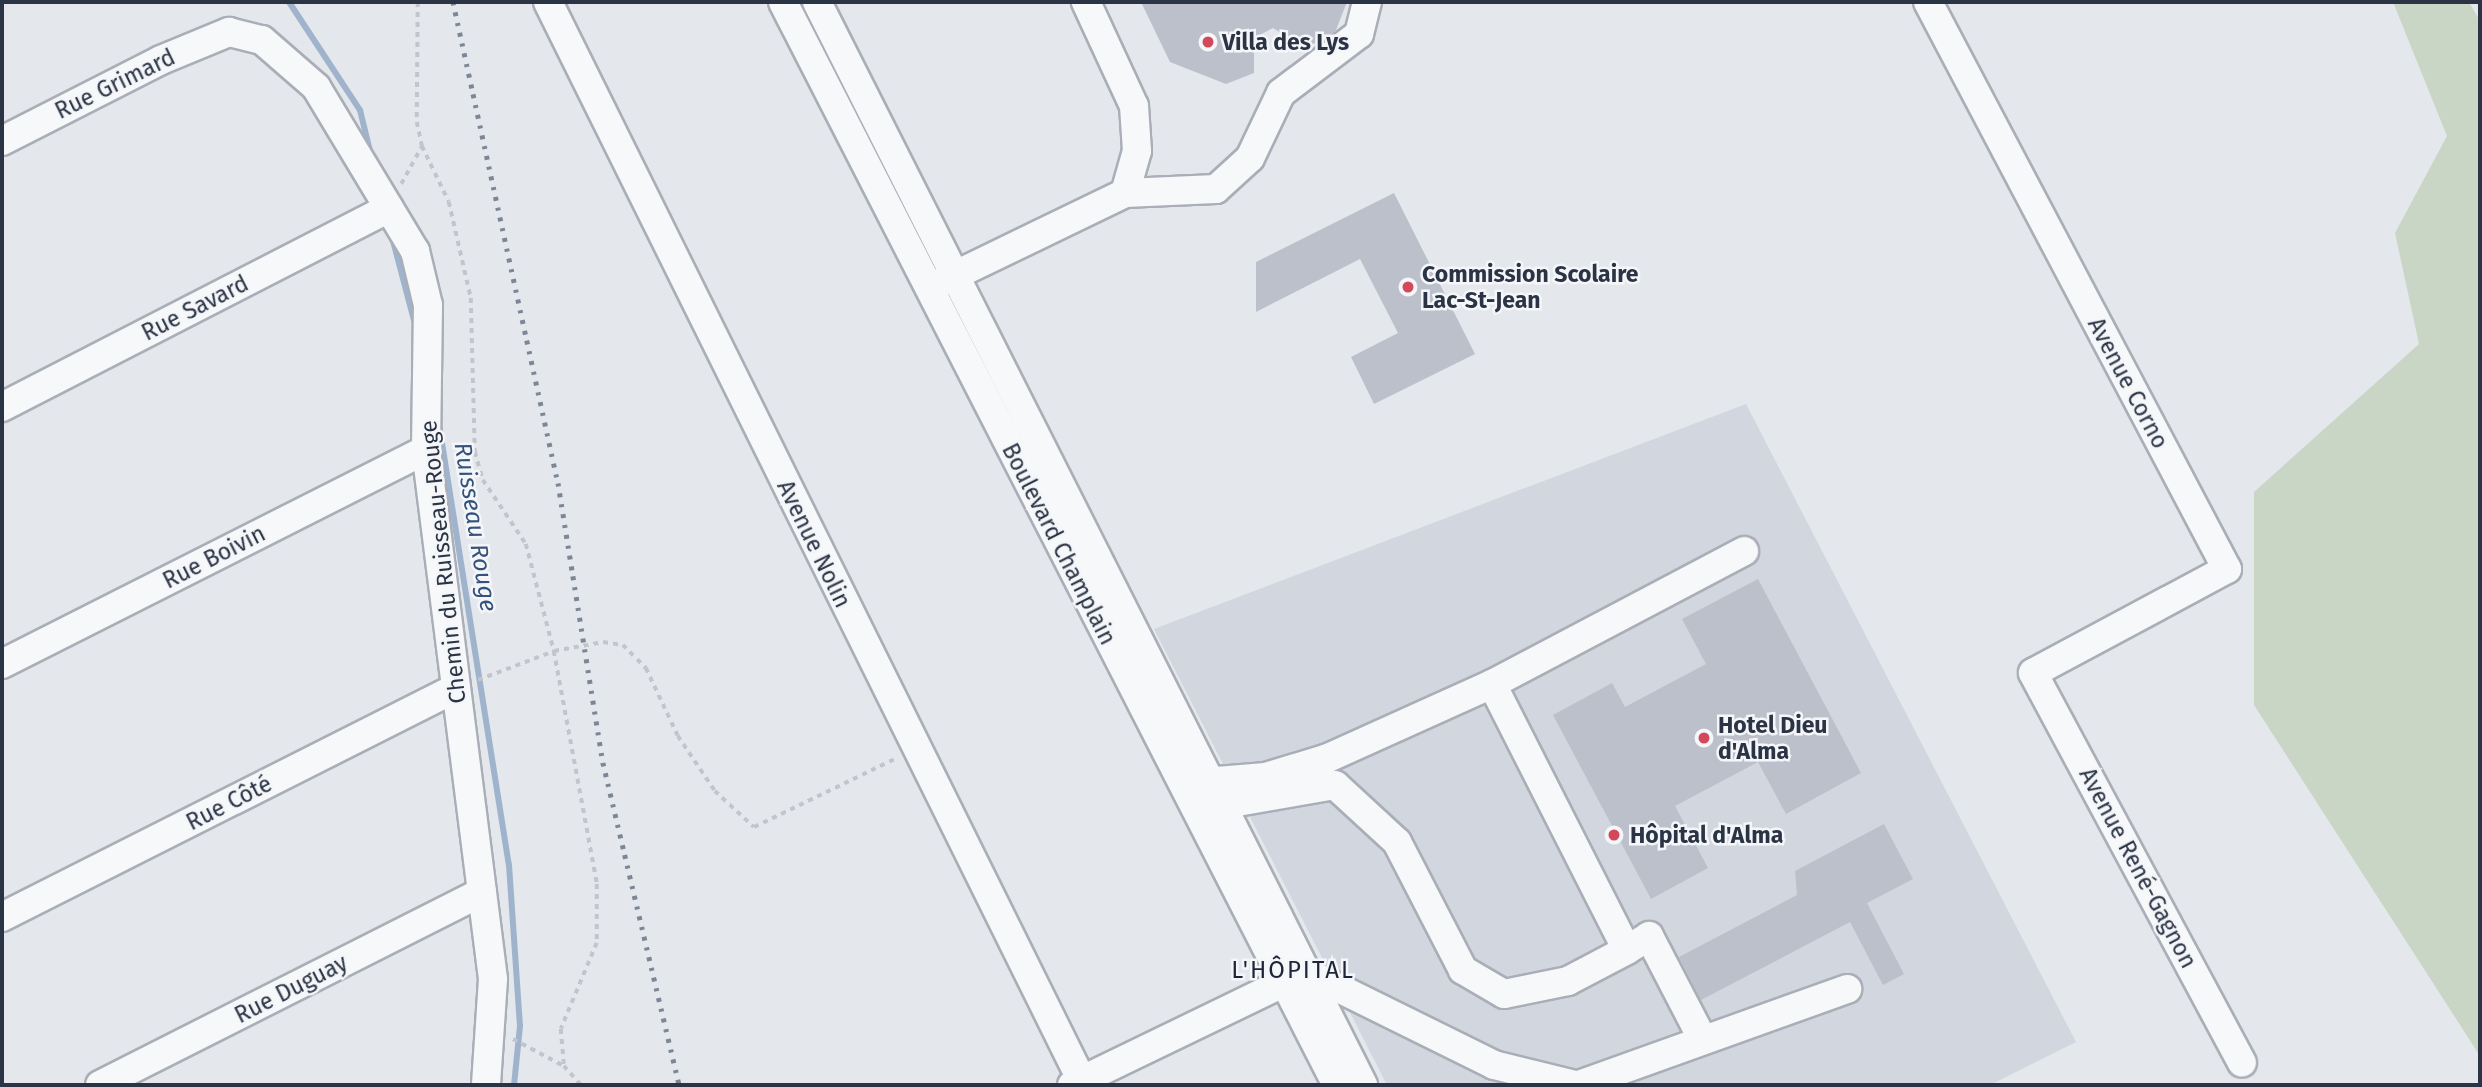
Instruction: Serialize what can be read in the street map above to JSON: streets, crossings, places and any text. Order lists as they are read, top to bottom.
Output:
{
  "streets": {
    "street": [
      "Rue Grimard",
      "Rue Savard",
      "Avenue Corno",
      "Avenue Nolin",
      "Boulevard Champlain",
      "Rue Boivin",
      "Chemin du Ruisseau-Rouge",
      "Rue Côté",
      "Avenue René-Gagnon",
      "Rue Duguay"
    ]
  },
  "crossings": [
    ["Rue Grimard", "Chemin du Ruisseau-Rouge"],
    ["Rue Savard", "Chemin du Ruisseau-Rouge"],
    ["Avenue Corno", "Avenue René-Gagnon"],
    ["Rue Boivin", "Chemin du Ruisseau-Rouge"],
    ["Chemin du Ruisseau-Rouge", "Rue Côté"],
    ["Chemin du Ruisseau-Rouge", "Rue Duguay"]
  ],
  "districts": ["L'HÔPITAL"],
  "water": ["Ruisseau Rouge"],
  "places": [
    "Villa des Lys",
    "Commission Scolaire Lac-St-Jean",
    "Hotel Dieu d'Alma",
    "Hôpital d'Alma"
  ]
}
